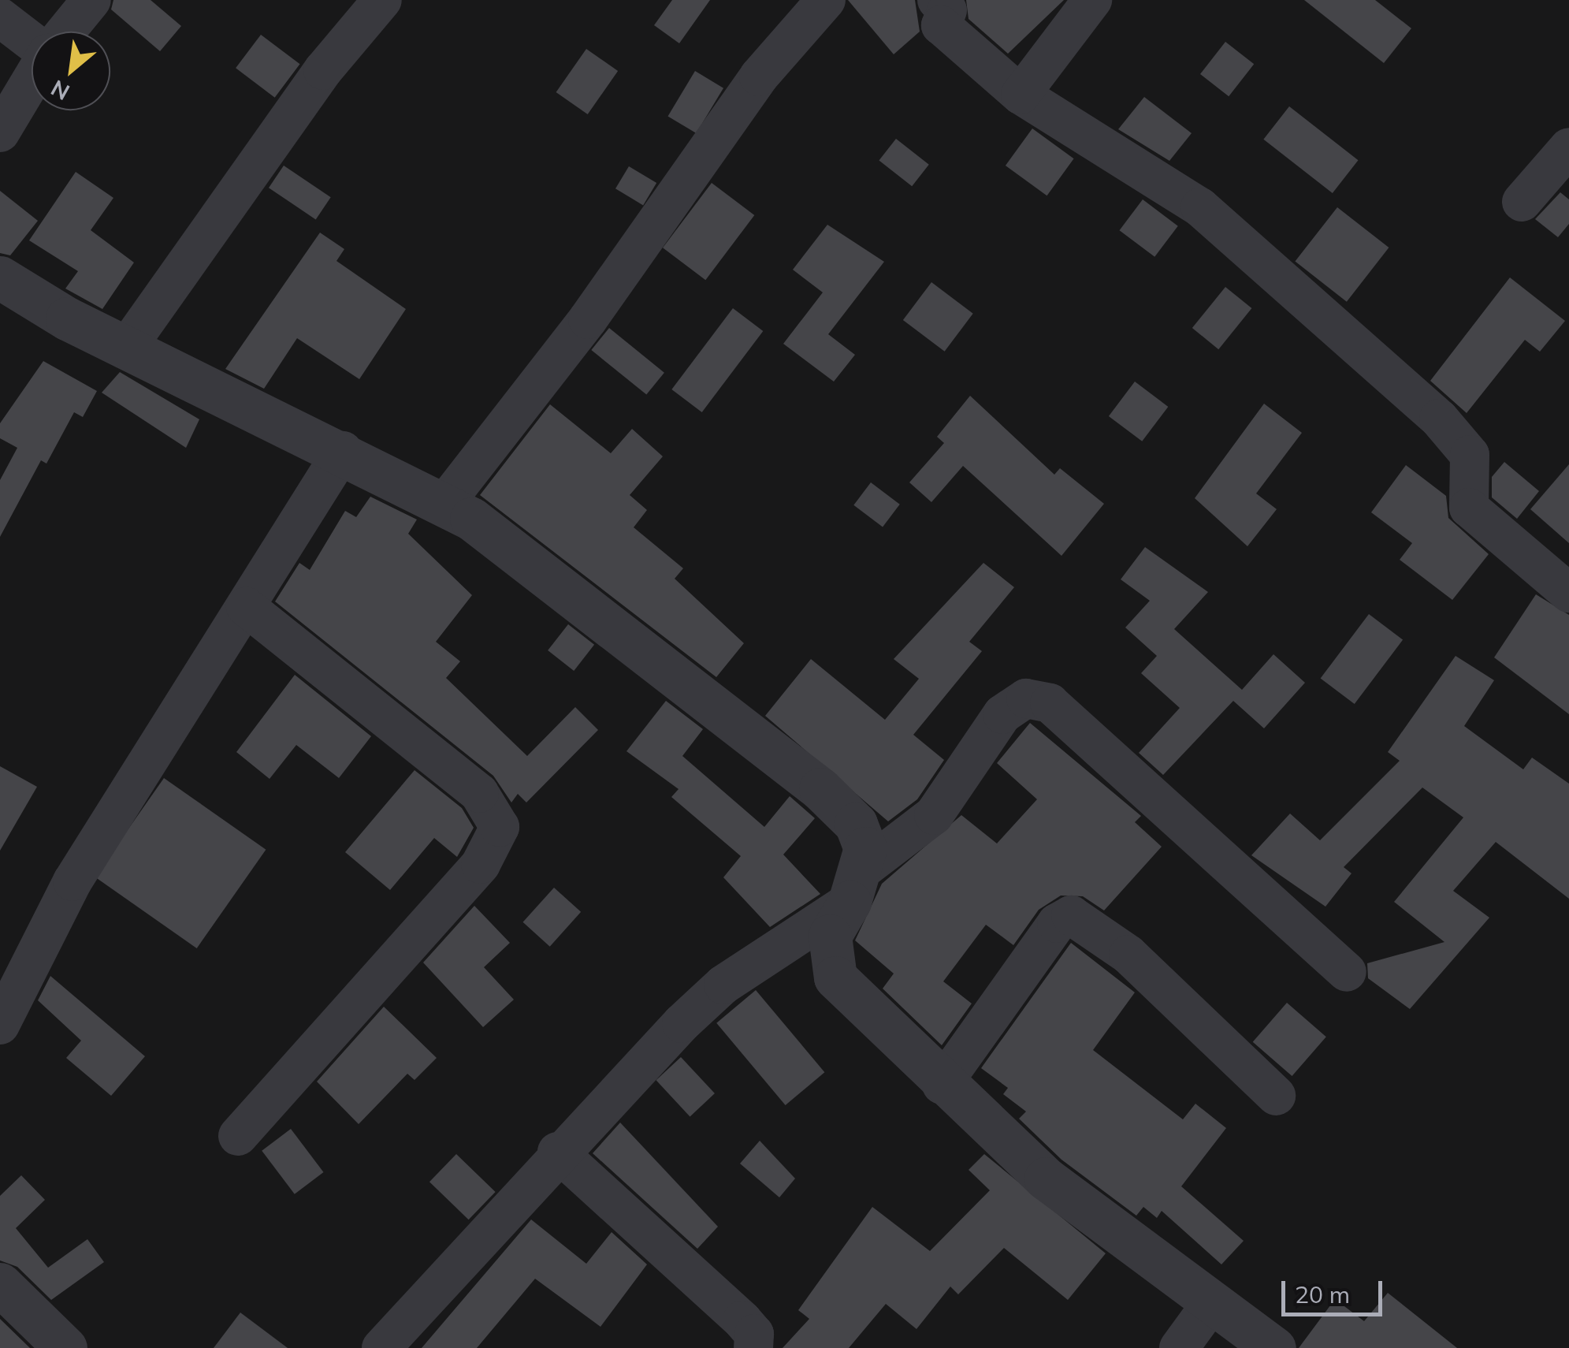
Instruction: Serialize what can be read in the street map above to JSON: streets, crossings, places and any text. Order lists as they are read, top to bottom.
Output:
{
  "scale_bar": "20 m",
  "north": "bottom left"
}
